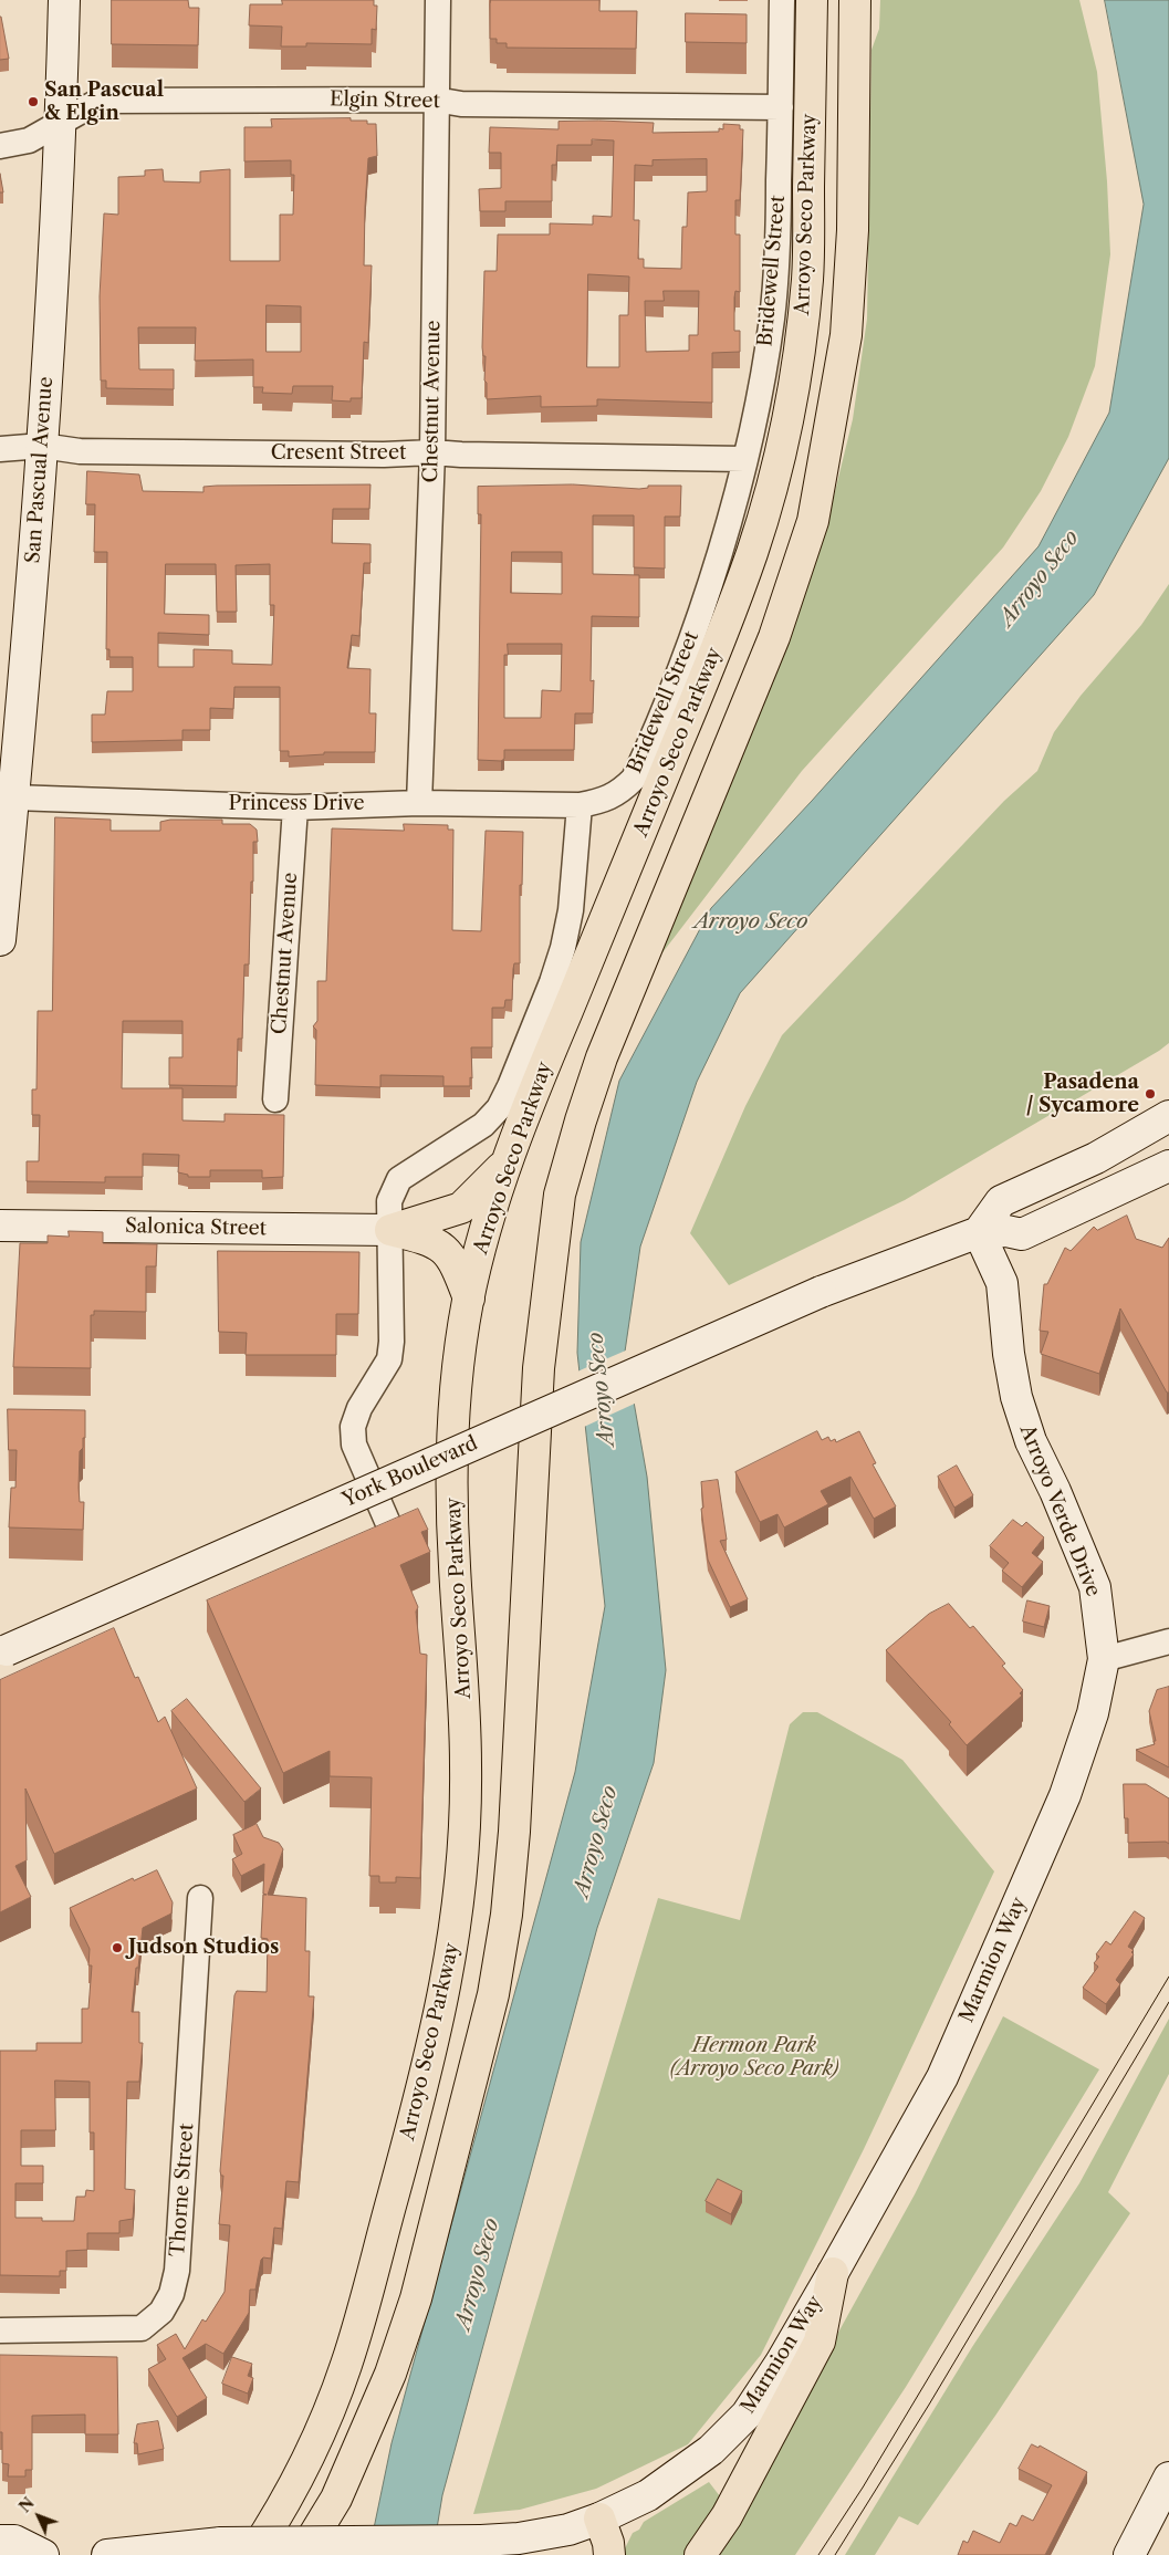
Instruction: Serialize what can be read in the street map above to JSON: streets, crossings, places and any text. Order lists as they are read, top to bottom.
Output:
{
  "streets": {
    "highway": ["Arroyo Seco Parkway"],
    "main road": [
      "San Pascual Avenue",
      "Salonica Street",
      "York Boulevard",
      "Arroyo Verde Drive",
      "Marmion Way"
    ],
    "street": [
      "Elgin Street",
      "Bridewell Street",
      "Chestnut Avenue",
      "Cresent Street",
      "Princess Drive",
      "Thorne Street"
    ]
  },
  "crossings": [
    ["Elgin Street", "Bridewell Street"],
    ["Elgin Street", "Chestnut Avenue"],
    ["Elgin Street", "San Pascual Avenue"],
    ["Bridewell Street", "Cresent Street"],
    ["Bridewell Street", "Princess Drive"],
    ["Chestnut Avenue", "Cresent Street"],
    ["Chestnut Avenue", "Princess Drive"],
    ["Cresent Street", "San Pascual Avenue"],
    ["San Pascual Avenue", "Princess Drive"],
    ["York Boulevard", "Arroyo Verde Drive"],
    ["Arroyo Verde Drive", "Marmion Way"]
  ],
  "water": ["Arroyo Seco"],
  "parks": ["Hermon Park (Arroyo Seco Park)"],
  "places": ["San Pascual & Elgin", "Pasadena / Sycamore", "Judson Studios"],
  "north": "top left"
}
